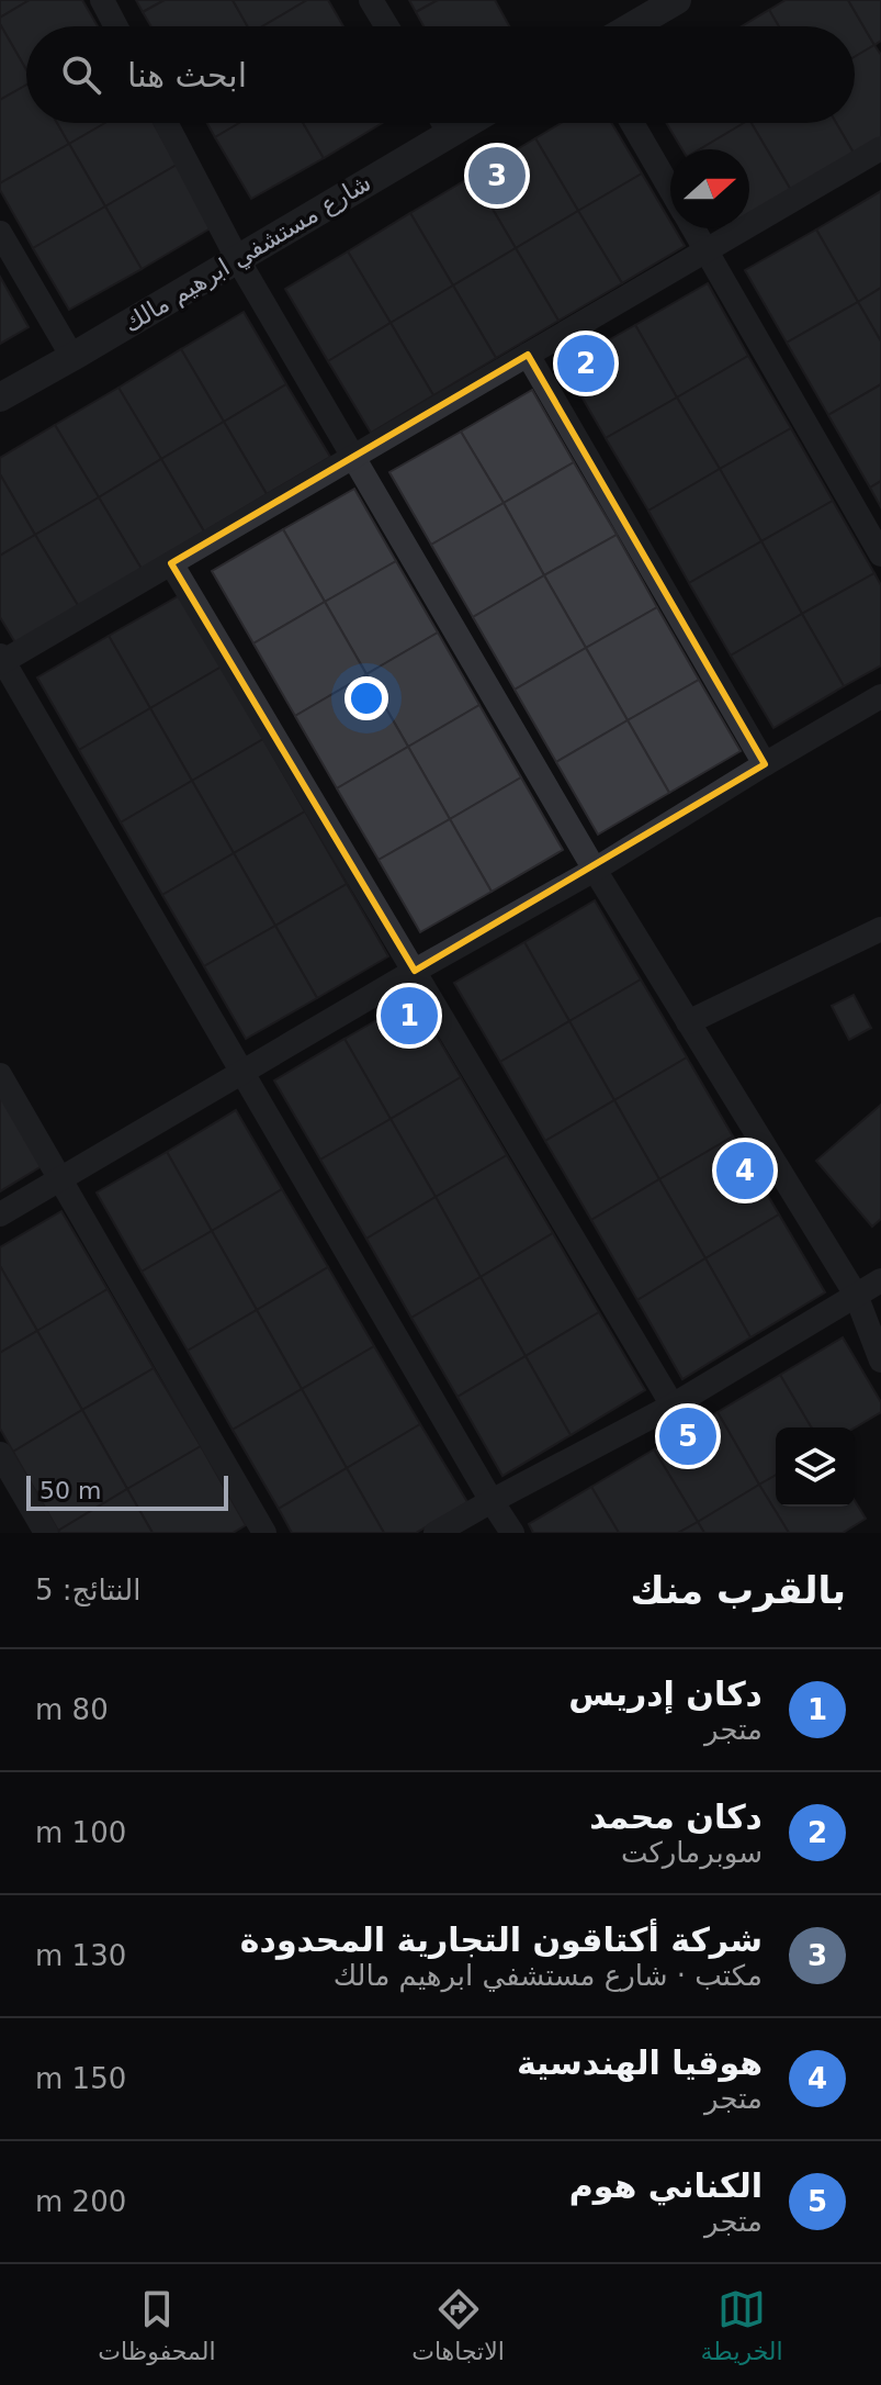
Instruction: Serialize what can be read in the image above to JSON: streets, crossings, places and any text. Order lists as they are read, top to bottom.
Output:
{
  "streets": {
    "street": ["شارع مستشفي ابرهيم مالك"]
  },
  "scale_bar": "50 m",
  "north": "right",
  "page": {
    "search": "ابحث هنا",
    "pins": [
      "3",
      "2",
      "1",
      "4",
      "5"
    ],
    "scale": "50 m",
    "heading": ["بالقرب منك", "النتائج: 5"],
    "list": [
      {
        "mark": "1",
        "name": "دكان إدريس",
        "note": "متجر",
        "value": "80 m"
      },
      {
        "mark": "2",
        "name": "دكان محمد",
        "note": "سوبرماركت",
        "value": "100 m"
      },
      {
        "mark": "3",
        "name": "شركة أكتاقون التجارية المحدودة",
        "note": "مكتب · شارع مستشفي ابرهيم مالك",
        "value": "130 m"
      },
      {
        "mark": "4",
        "name": "هوقيا الهندسية",
        "note": "متجر",
        "value": "150 m"
      },
      {
        "mark": "5",
        "name": "الكناني هوم",
        "note": "متجر",
        "value": "200 m"
      }
    ],
    "nav": ["الخريطة", "الاتجاهات", "المحفوظات"]
  }
}
